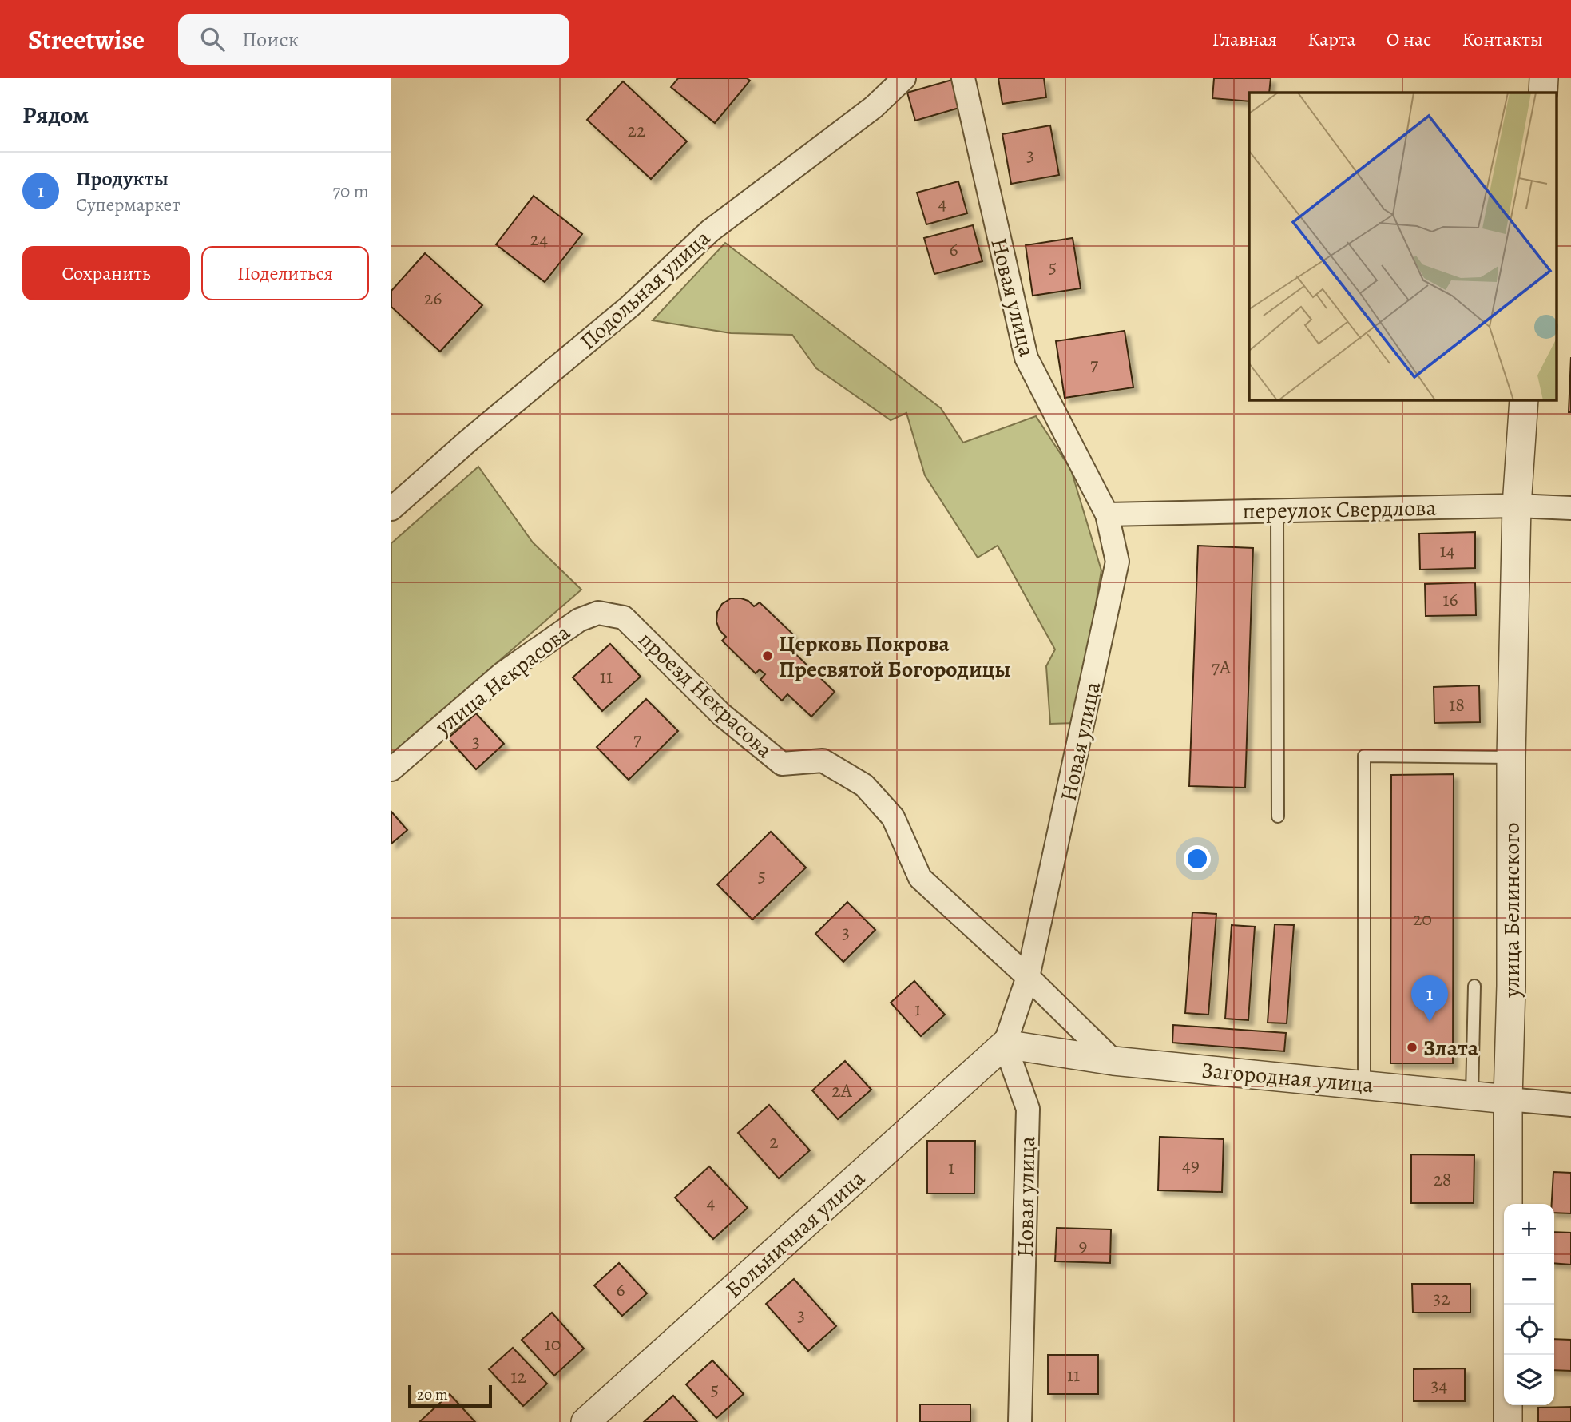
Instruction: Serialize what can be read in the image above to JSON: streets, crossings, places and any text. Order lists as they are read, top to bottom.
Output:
{
  "streets": {
    "street": [
      "Подольная улица",
      "Новая улица",
      "переулок Свердлова",
      "улица Некрасова",
      "проезд Некрасова",
      "улица Белинского",
      "Загородная улица",
      "Больничная улица"
    ]
  },
  "crossings": [
    ["Новая улица", "переулок Свердлова"],
    ["Новая улица", "проезд Некрасова"],
    ["Новая улица", "Загородная улица"],
    ["Новая улица", "Больничная улица"],
    ["переулок Свердлова", "улица Белинского"],
    ["улица Некрасова", "проезд Некрасова"],
    ["проезд Некрасова", "Загородная улица"],
    ["улица Белинского", "Загородная улица"],
    ["Загородная улица", "Больничная улица"]
  ],
  "places": ["Церковь Покрова Пресвятой Богородицы", "Злата"],
  "house_numbers": [
    "22",
    "3",
    "4",
    "24",
    "6",
    "5",
    "26",
    "7",
    "14",
    "16",
    "7А",
    "11",
    "18",
    "7",
    "3",
    "5",
    "20",
    "3",
    "1",
    "2А",
    "2",
    "49",
    "1",
    "28",
    "4",
    "9",
    "6",
    "32",
    "3",
    "10",
    "11",
    "12",
    "34",
    "5"
  ],
  "scale_bar": "20 m",
  "page": {
    "header": "Streetwise",
    "search": "Поиск",
    "nav": [
      "Главная",
      "Карта",
      "О нас",
      "Контакты"
    ],
    "heading": "Рядом",
    "list": [
      {
        "mark": "1",
        "name": "Продукты",
        "note": "Супермаркет",
        "value": "70 m"
      }
    ],
    "buttons": ["Сохранить", "Поделиться"],
    "pins": "1",
    "map_buttons": ["+", "−"],
    "scale": "20 m"
  }
}
